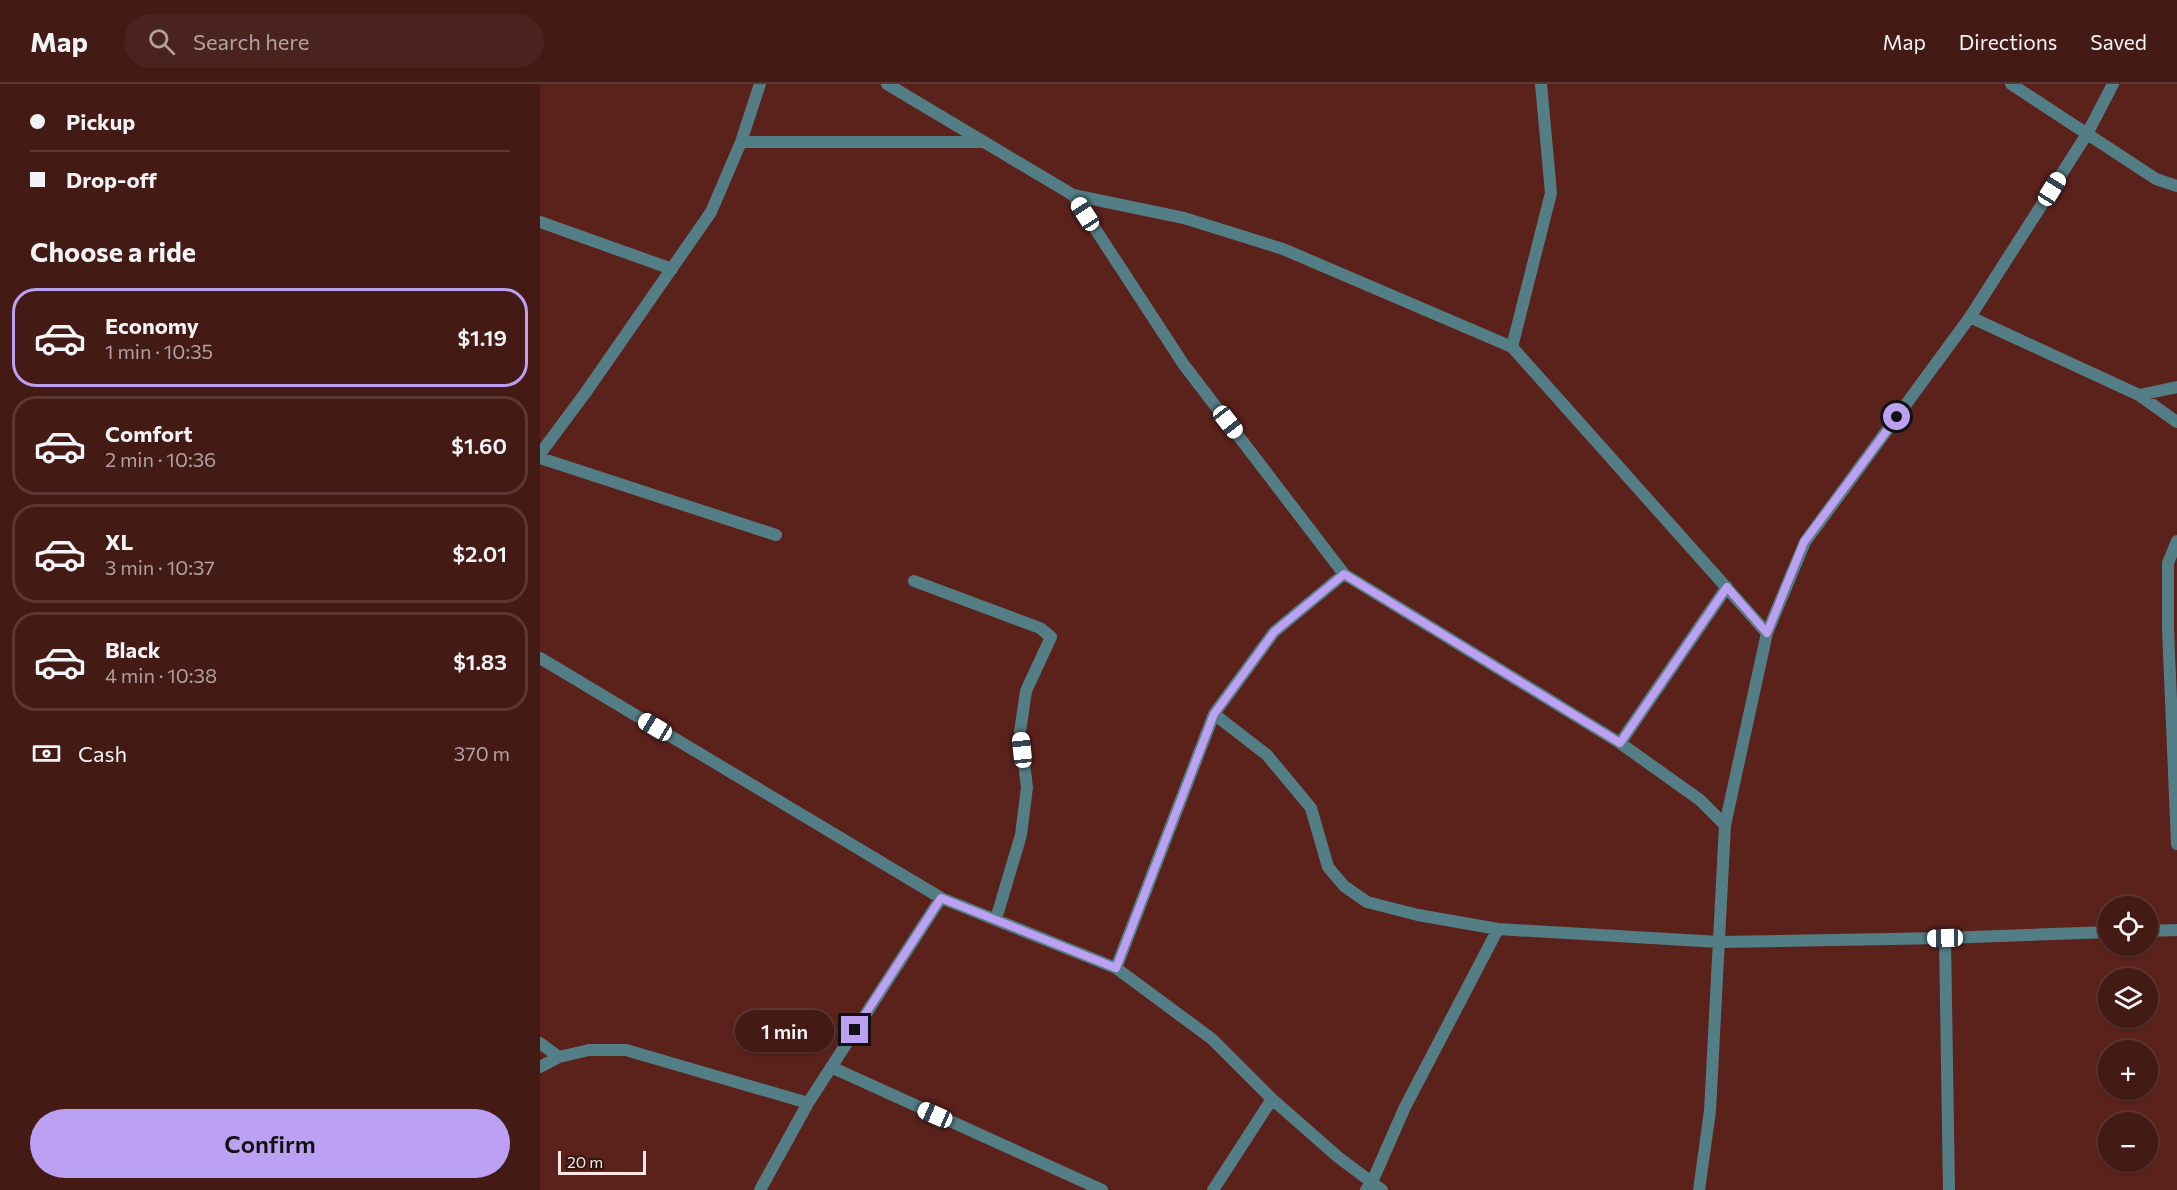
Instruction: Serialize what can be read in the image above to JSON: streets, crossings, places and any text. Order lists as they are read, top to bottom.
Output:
{
  "scale_bar": "20 m",
  "page": {
    "header": "Map",
    "search": "Search here",
    "nav": ["Map", "Directions", "Saved"],
    "banner": ["Pickup", "Drop-off"],
    "heading": "Choose a ride",
    "list": [
      {
        "name": "Economy",
        "note": "1 min · 10:35",
        "value": "$1.19"
      },
      {
        "name": "Comfort",
        "note": "2 min · 10:36",
        "value": "$1.60"
      },
      {
        "name": "XL",
        "note": "3 min · 10:37",
        "value": "$2.01"
      },
      {
        "name": "Black",
        "note": "4 min · 10:38",
        "value": "$1.83"
      }
    ],
    "pay": ["Cash", "370 m"],
    "map_buttons": ["+", "−"],
    "bubble": "1 min",
    "buttons": "Confirm",
    "scale": "20 m"
  }
}
